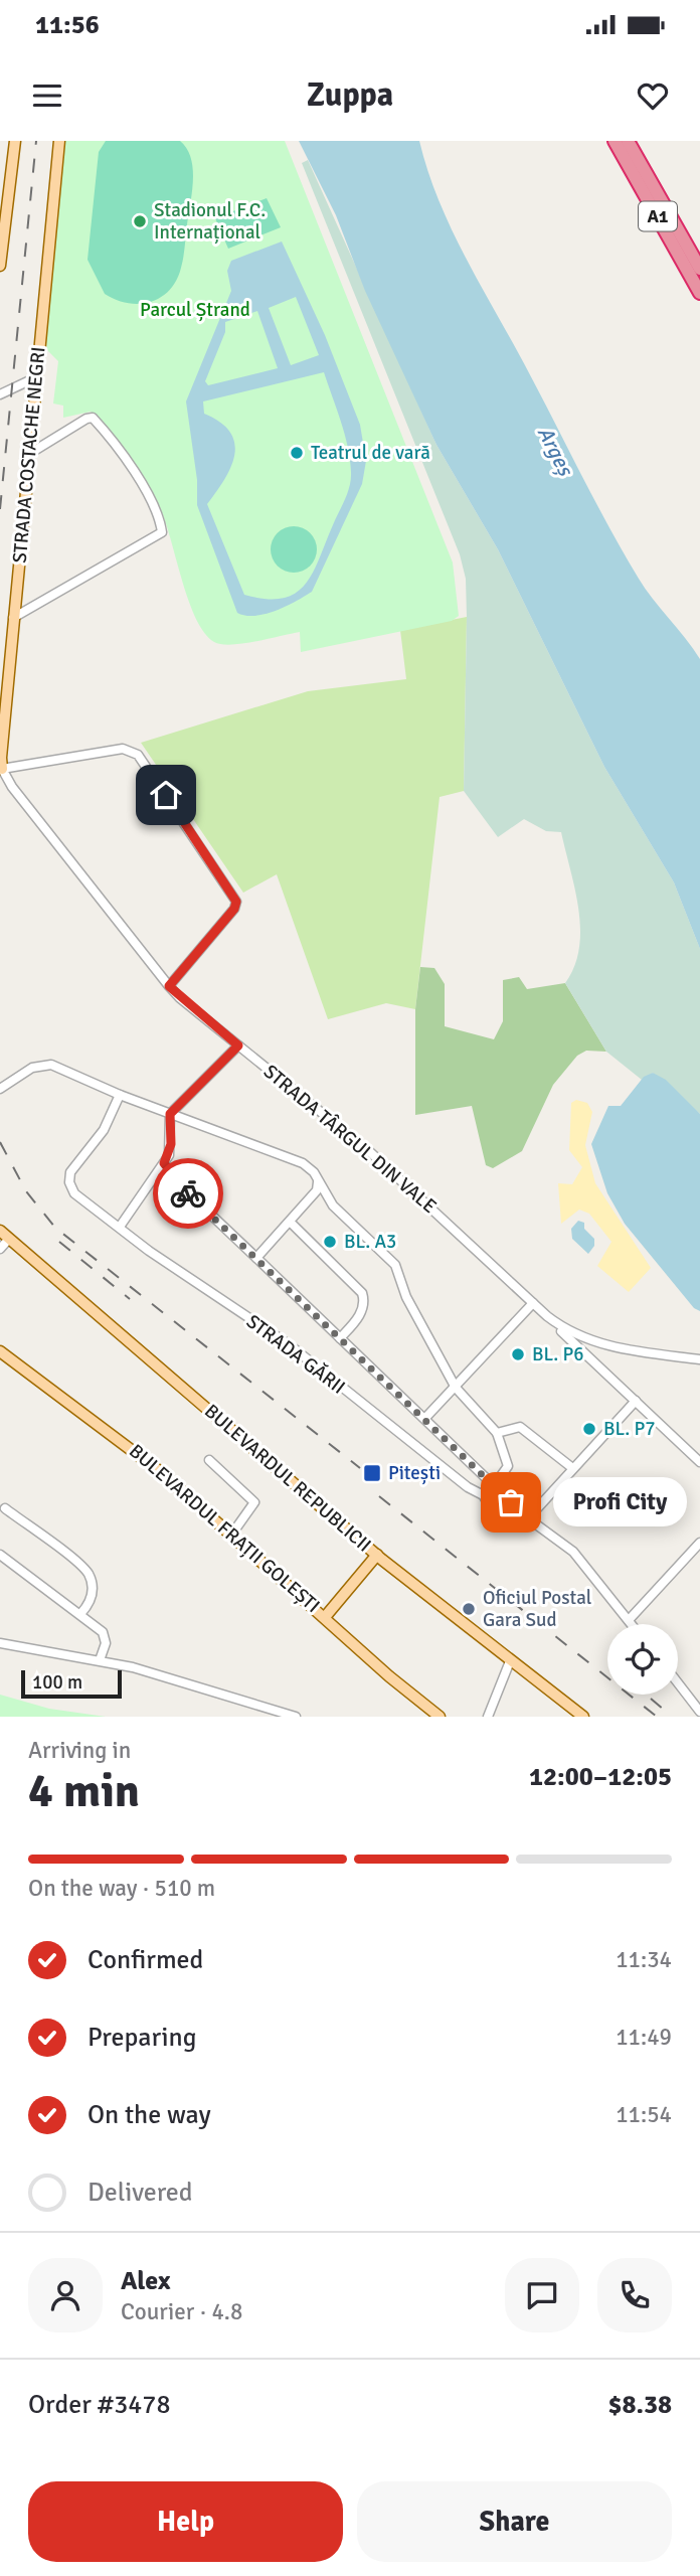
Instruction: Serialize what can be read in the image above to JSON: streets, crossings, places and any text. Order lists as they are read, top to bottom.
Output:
{
  "streets": {
    "highway": ["A1"],
    "main road": ["STRADA COSTACHE NEGRI", "BULEVARDUL REPUBLICII", "BULEVARDUL FRAȚII GOLEȘTI"],
    "street": ["STRADA TÂRGUL DIN VALE", "STRADA GĂRII"]
  },
  "crossings": [
    ["STRADA COSTACHE NEGRI", "STRADA TÂRGUL DIN VALE"]
  ],
  "water": ["Argeș"],
  "parks": ["Parcul Ștrand"],
  "places": {
    "other": [
      "Stadionul F.C. Internațional",
      "Teatrul de vară",
      "BL. A3",
      "BL. P6",
      "BL. P7",
      "Profi City",
      "Oficiul Postal Gara Sud"
    ],
    "transit": ["Pitești"]
  },
  "scale_bar": "100 m",
  "page": {
    "status": "11:56",
    "header": "Zuppa",
    "bubble": "Profi City",
    "scale": "100 m",
    "heading": ["4 min", "Arriving in", "12:00–12:05"],
    "panel": [
      "Alex",
      "Courier · 4.8",
      "Order #3478",
      "$8.38"
    ],
    "bar": "On the way · 510 m",
    "list": [
      ["Confirmed", "11:34"],
      ["Preparing", "11:49"],
      ["On the way", "11:54"],
      "Delivered"
    ],
    "buttons": ["Help", "Share"]
  }
}
